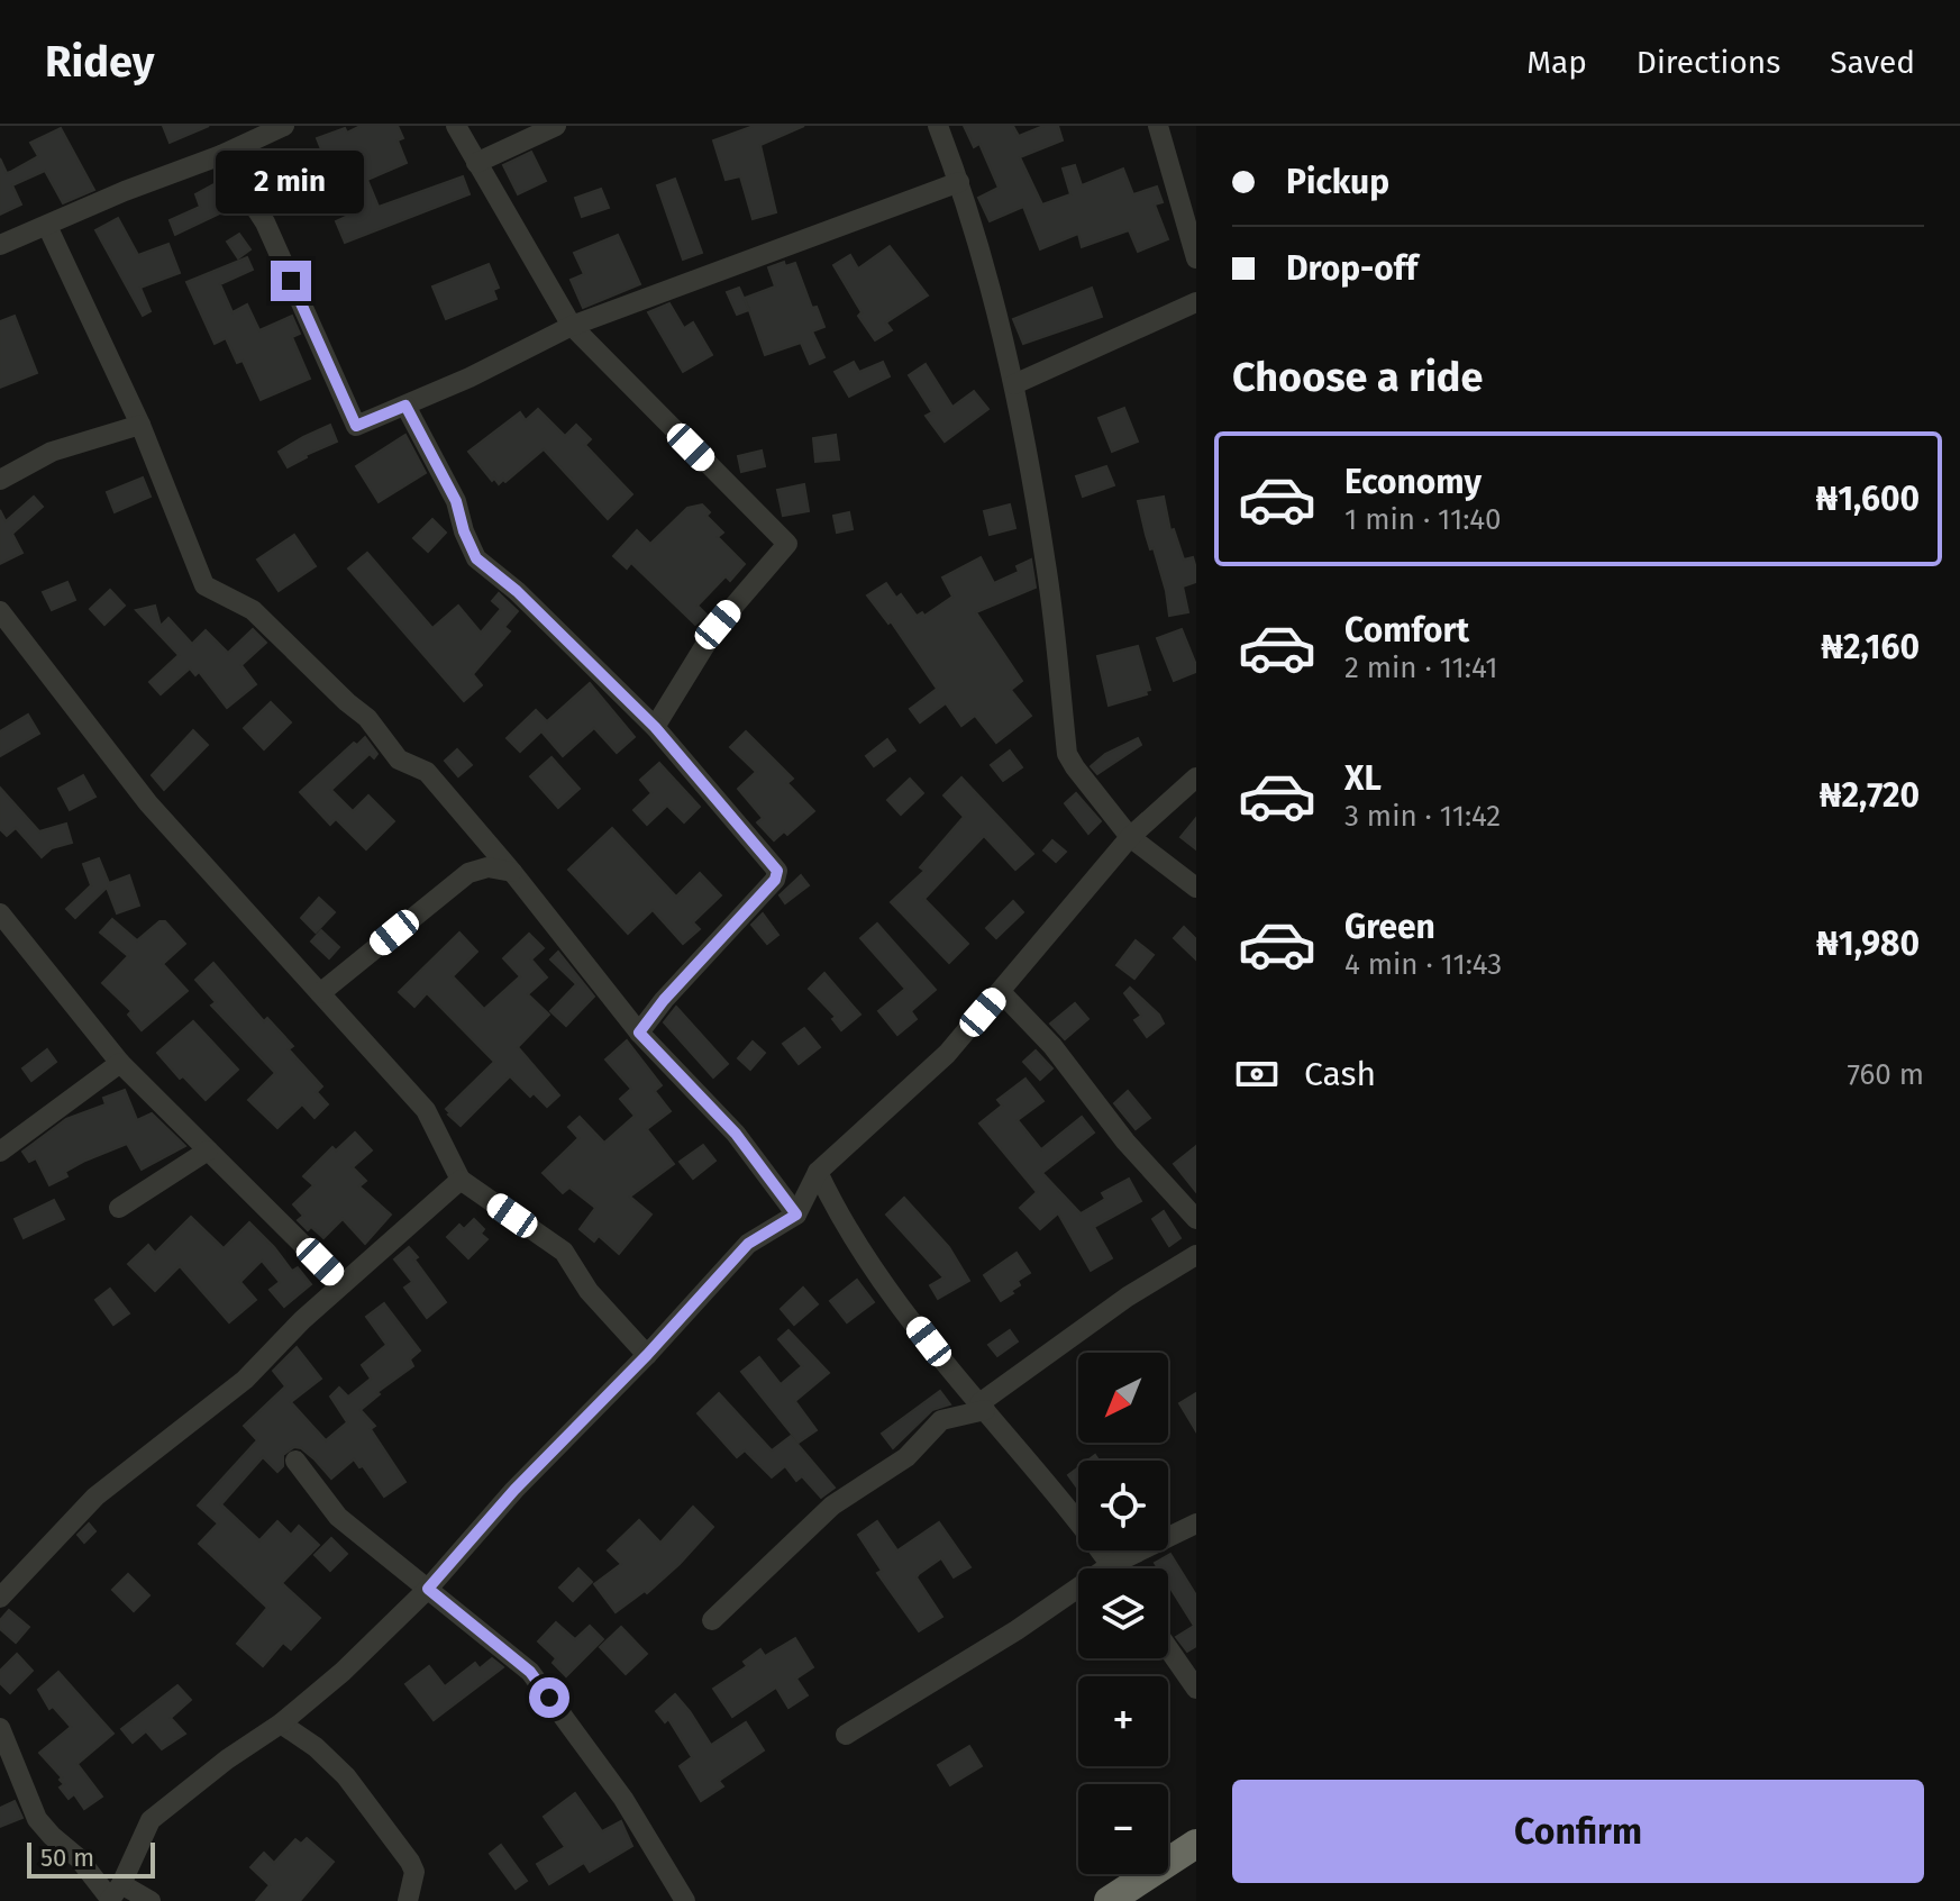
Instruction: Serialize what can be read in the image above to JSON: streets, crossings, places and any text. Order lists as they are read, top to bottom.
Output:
{
  "scale_bar": "50 m",
  "north": "bottom left",
  "page": {
    "header": "Ridey",
    "nav": ["Map", "Directions", "Saved"],
    "banner": ["Pickup", "Drop-off"],
    "bubble": "2 min",
    "heading": "Choose a ride",
    "list": [
      {
        "name": "Economy",
        "note": "1 min · 11:40",
        "value": "₦1,600"
      },
      {
        "name": "Comfort",
        "note": "2 min · 11:41",
        "value": "₦2,160"
      },
      {
        "name": "XL",
        "note": "3 min · 11:42",
        "value": "₦2,720"
      },
      {
        "name": "Green",
        "note": "4 min · 11:43",
        "value": "₦1,980"
      }
    ],
    "pay": ["Cash", "760 m"],
    "map_buttons": ["+", "−"],
    "buttons": "Confirm",
    "scale": "50 m"
  }
}
